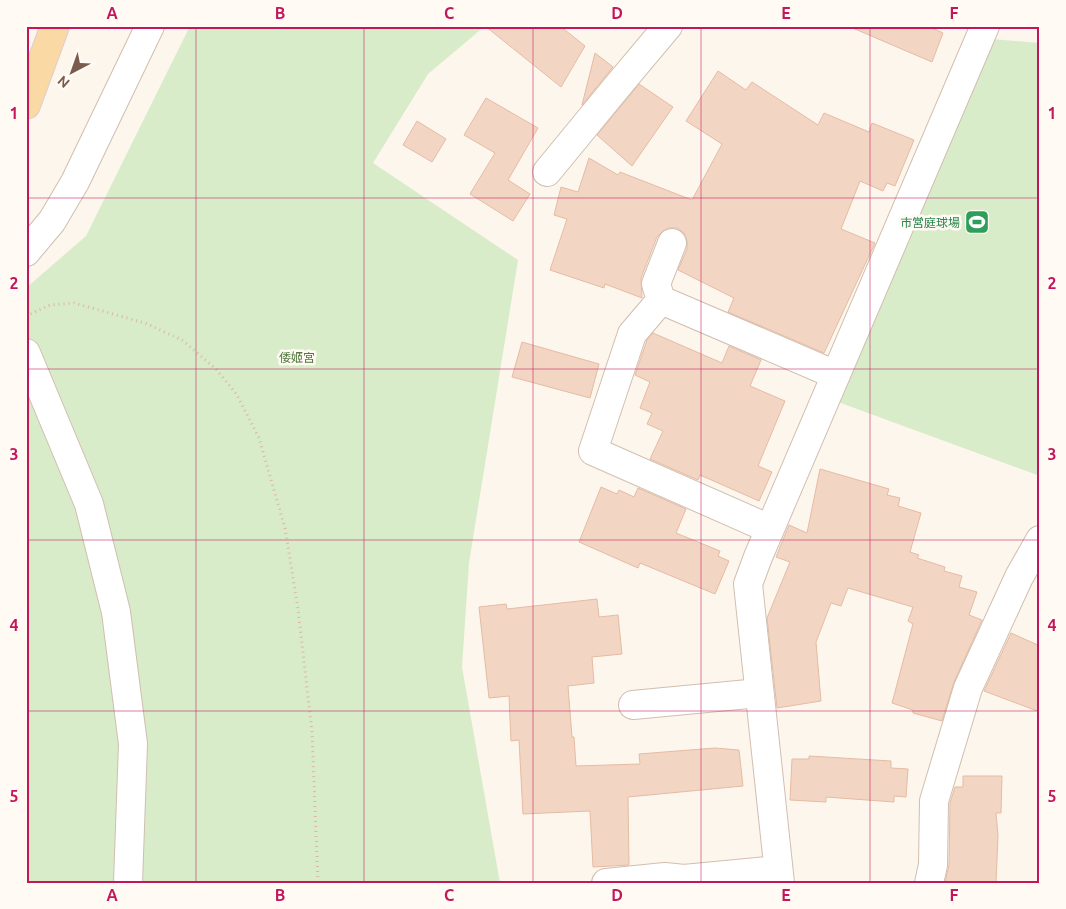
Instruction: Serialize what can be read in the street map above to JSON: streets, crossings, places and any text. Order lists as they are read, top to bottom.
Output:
{
  "parks": ["倭姬宮"],
  "places": {
    "sports": ["市営庭球場"]
  },
  "north": "bottom left",
  "grid": {
    "columns": [
      "A",
      "B",
      "C",
      "D",
      "E",
      "F"
    ],
    "rows": [
      "1",
      "2",
      "3",
      "4",
      "5"
    ]
  }
}
